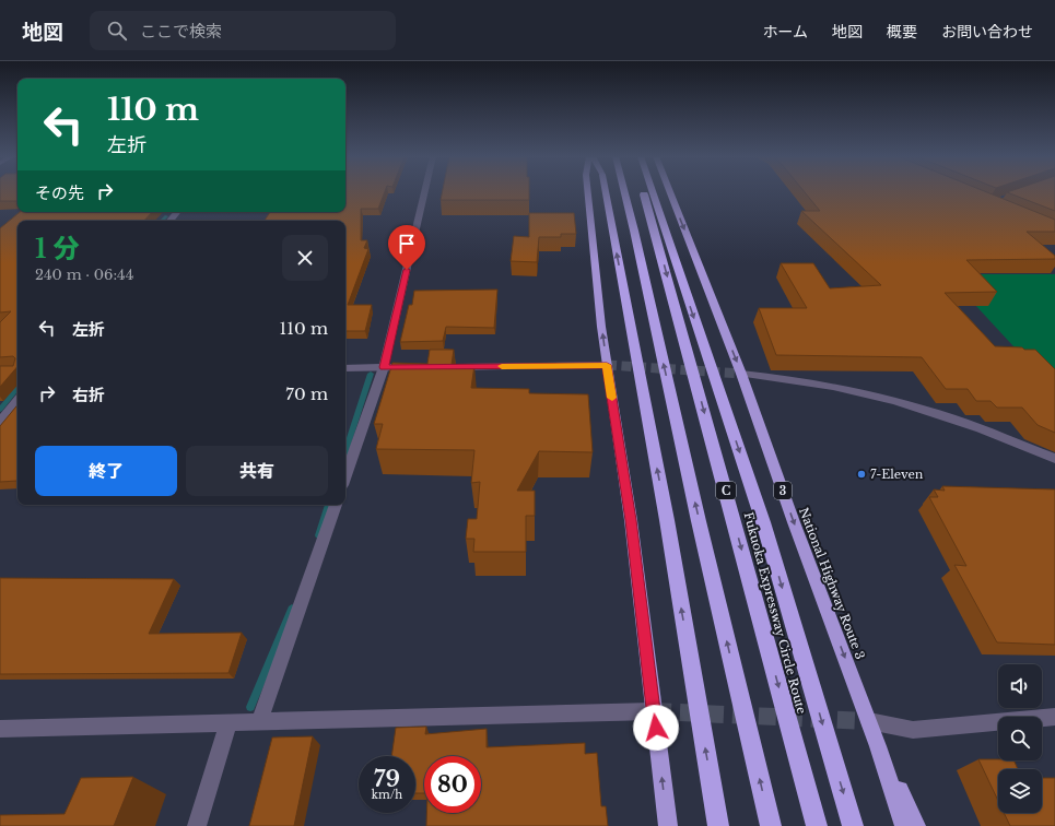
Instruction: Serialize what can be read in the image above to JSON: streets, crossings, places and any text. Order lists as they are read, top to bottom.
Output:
{
  "streets": {
    "highway": [
      "C",
      "3",
      "National Highway Route 3",
      "Fukuoka Expressway Circle Route"
    ]
  },
  "places": ["7-Eleven"],
  "page": {
    "header": "地図",
    "search": "ここで検索",
    "nav": [
      "ホーム",
      "地図",
      "概要",
      "お問い合わせ"
    ],
    "turn": ["110 m", "左折"],
    "then": "その先",
    "heading": ["1 分", "240 m · 06:44"],
    "list": [
      {
        "name": "左折",
        "value": "110 m"
      },
      {
        "name": "右折",
        "value": "70 m"
      }
    ],
    "buttons": ["終了", "共有"],
    "speed": "79 km/h",
    "limit": "80"
  }
}
